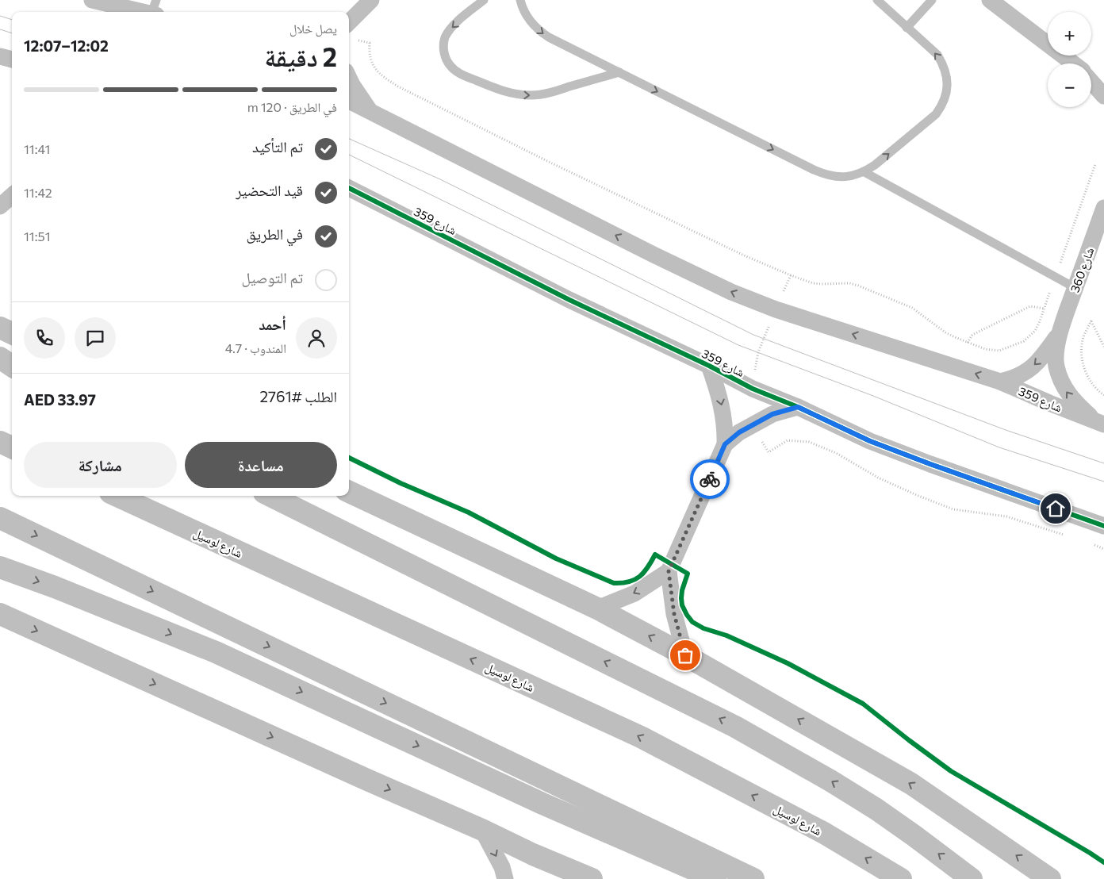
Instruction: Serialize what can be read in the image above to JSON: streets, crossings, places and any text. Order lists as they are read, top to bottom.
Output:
{
  "streets": {
    "main road": ["شارع لوسيل"],
    "street": ["شارع 359", "شارع 360"]
  },
  "crossings": [
    ["شارع 359", "شارع 360"]
  ],
  "page": {
    "map_buttons": ["+", "−"],
    "heading": ["2 دقيقة", "يصل خلال", "12:02–12:07"],
    "panel": [
      "أحمد",
      "المندوب · 4.7",
      "الطلب #2761",
      "AED 33.97"
    ],
    "bar": "في الطريق · 120 m",
    "list": [
      ["تم التأكيد", "11:41"],
      ["قيد التحضير", "11:42"],
      ["في الطريق", "11:51"],
      "تم التوصيل"
    ],
    "buttons": ["مساعدة", "مشاركة"]
  }
}
